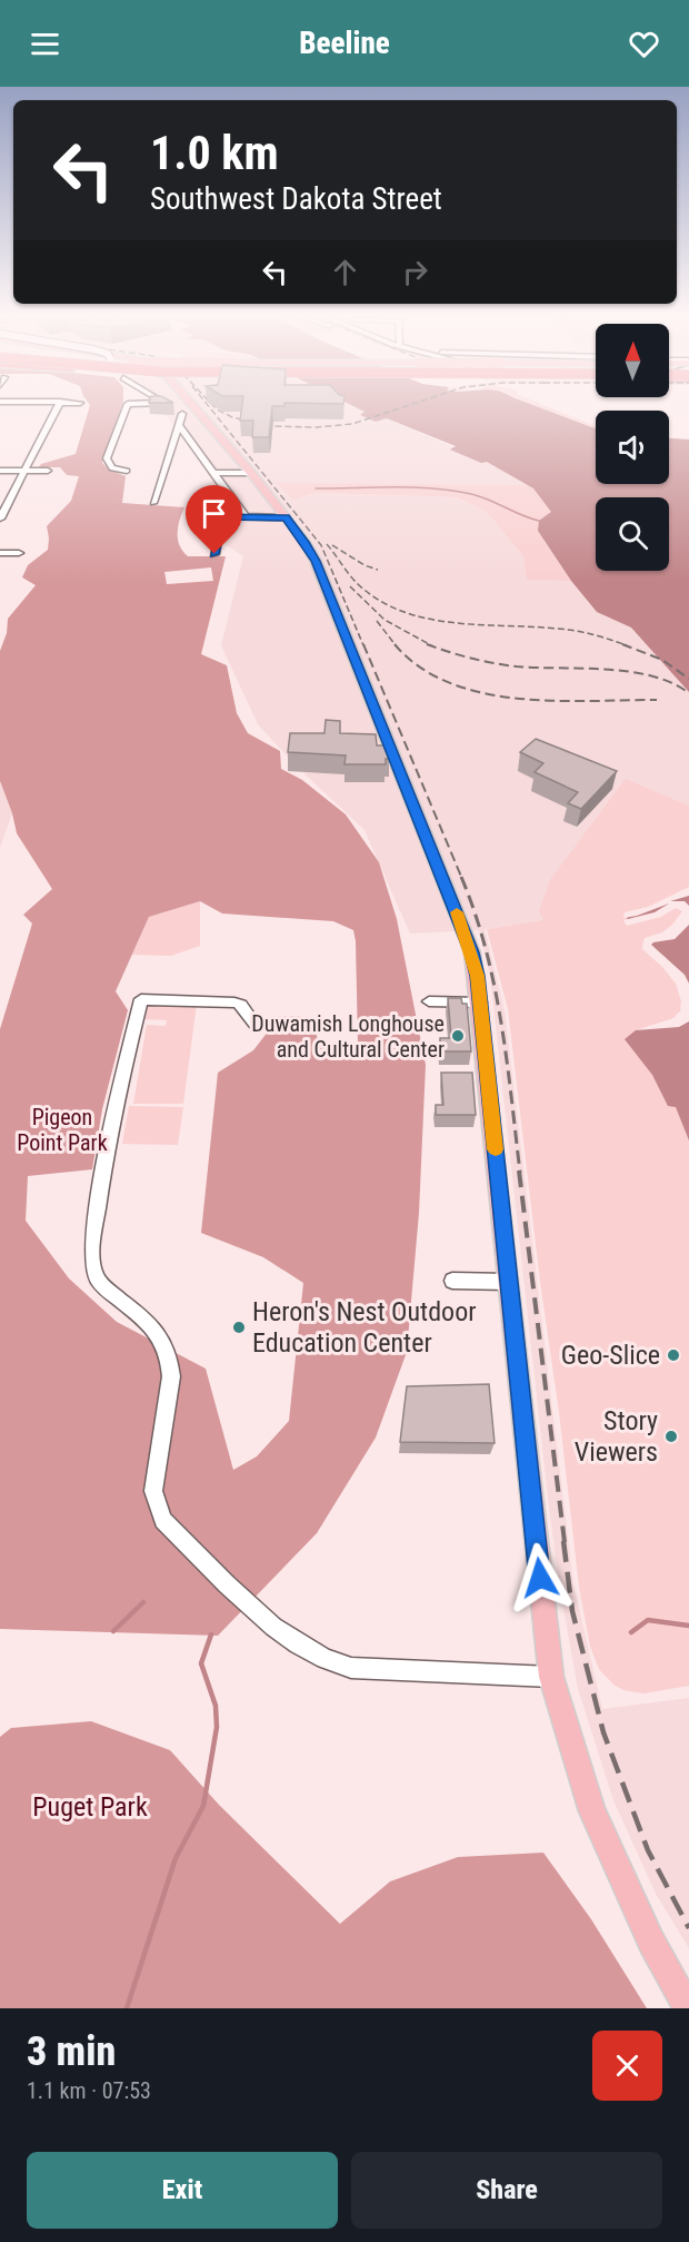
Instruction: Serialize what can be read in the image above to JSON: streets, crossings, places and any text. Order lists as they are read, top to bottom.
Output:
{
  "parks": ["Pigeon Point Park", "Puget Park"],
  "places": [
    "Duwamish Longhouse and Cultural Center",
    "Heron's Nest Outdoor Education Center",
    "Geo-Slice",
    "Story Viewers"
  ],
  "north": "top",
  "page": {
    "header": "Beeline",
    "turn": ["1.0 km", "Southwest Dakota Street"],
    "heading": ["3 min", "1.1 km · 07:53"],
    "buttons": ["Exit", "Share"]
  }
}
